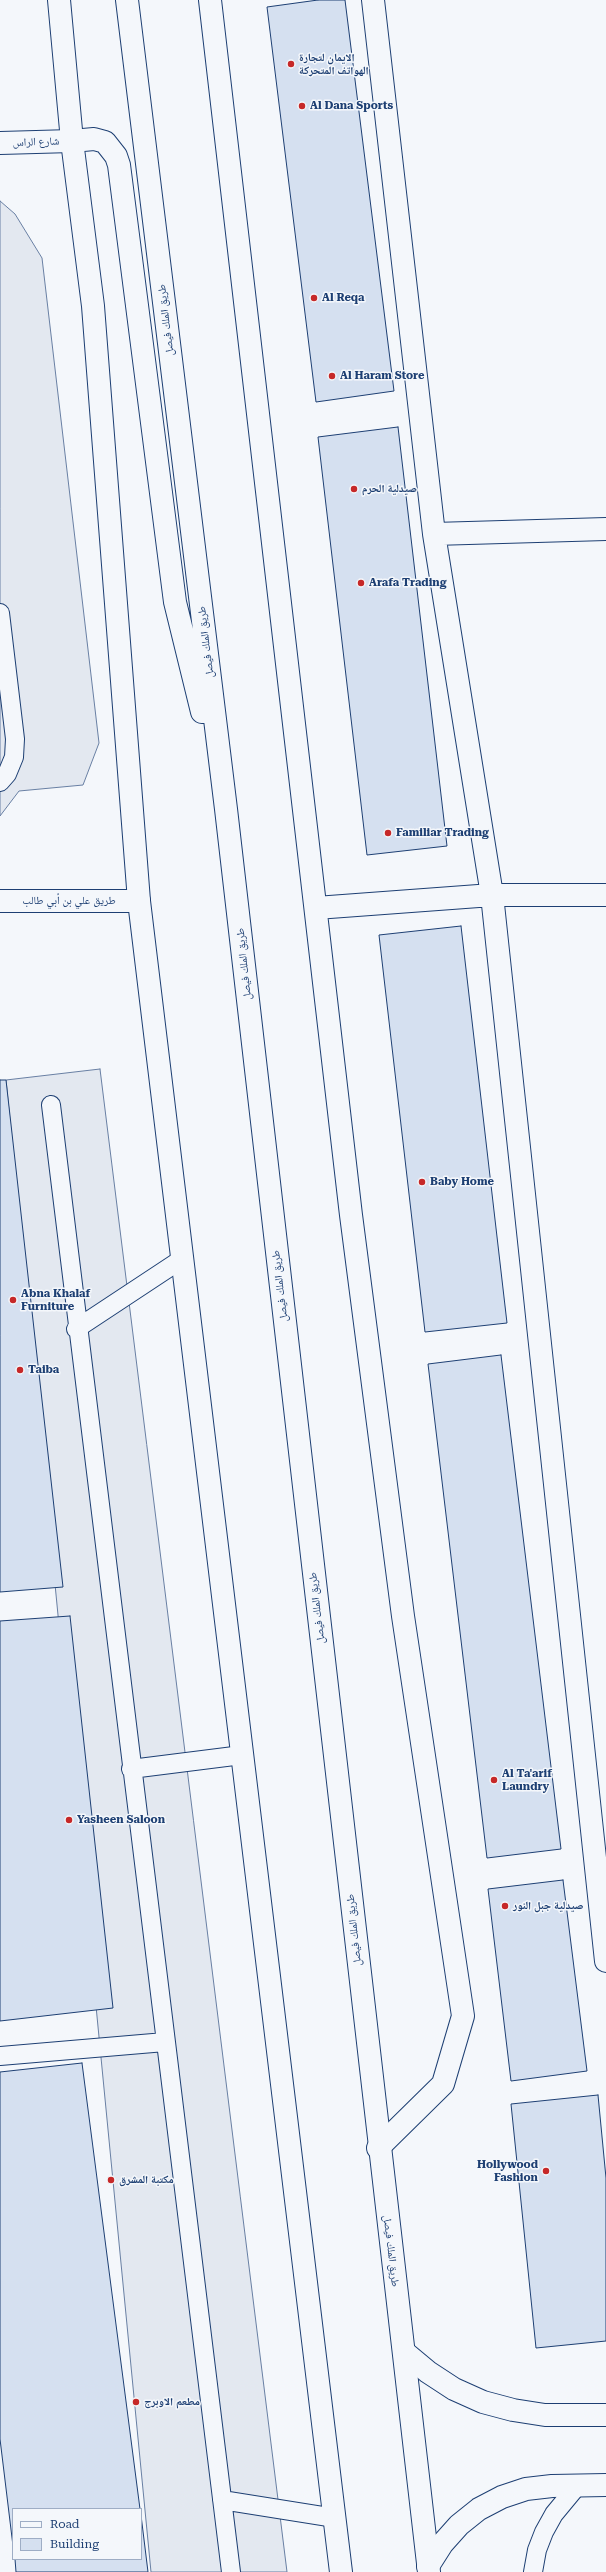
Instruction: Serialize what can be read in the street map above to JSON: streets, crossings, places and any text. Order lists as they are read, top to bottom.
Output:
{
  "streets": {
    "main road": ["شارع الراس", "طريق الملك فيصل", "طريق علي بن أبي طالب"]
  },
  "crossings": [
    ["شارع الراس", "طريق الملك فيصل"]
  ],
  "places": [
    "الايمان لتجارة الهواتف المتحركة",
    "Al Dana Sports",
    "Al Reqa",
    "Al Haram Store",
    "صيدلية الحرم",
    "Arafa Trading",
    "Familiar Trading",
    "Baby Home",
    "Abna Khalaf Furniture",
    "Taiba",
    "Al Ta'arif Laundry",
    "Yasheen Saloon",
    "صيدلية جبل النور",
    "Hollywood Fashion",
    "مكتبة المشرق",
    "مطعم الاوبرج"
  ],
  "legend": ["Road", "Building"]
}
